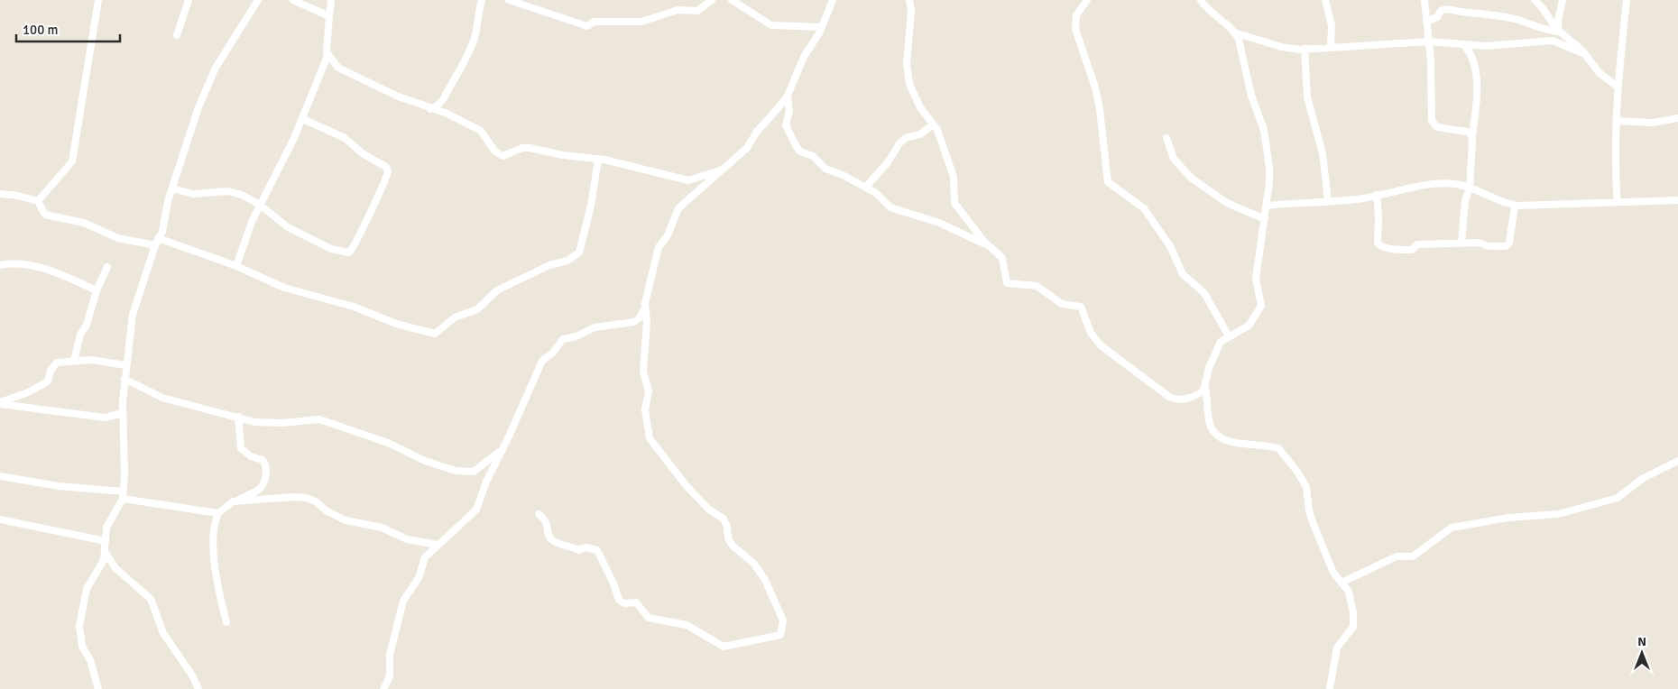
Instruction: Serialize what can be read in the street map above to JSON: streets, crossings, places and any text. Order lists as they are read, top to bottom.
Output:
{
  "scale_bar": "100 m",
  "north": "top"
}
